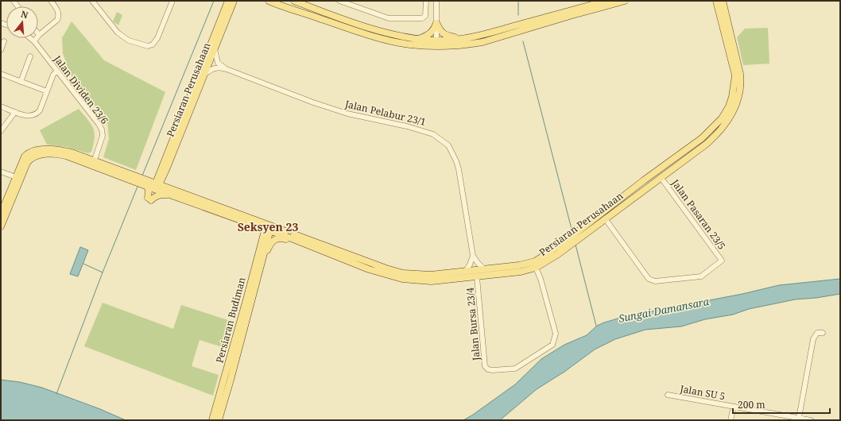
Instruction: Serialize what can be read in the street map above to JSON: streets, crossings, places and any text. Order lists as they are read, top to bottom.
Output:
{
  "streets": {
    "main road": ["Persiaran Perusahaan", "Persiaran Budiman"],
    "street": [
      "Jalan Dividen 23/6",
      "Jalan Pelabur 23/1",
      "Jalan Pasaran 23/5",
      "Jalan Bursa 23/4",
      "Jalan SU 5"
    ]
  },
  "crossings": [
    ["Jalan Dividen 23/6", "Persiaran Perusahaan"],
    ["Persiaran Perusahaan", "Jalan Pelabur 23/1"],
    ["Persiaran Perusahaan", "Jalan Pasaran 23/5"],
    ["Persiaran Perusahaan", "Persiaran Budiman"],
    ["Persiaran Perusahaan", "Jalan Bursa 23/4"]
  ],
  "districts": ["Seksyen 23"],
  "water": ["Sungai Damansara"],
  "scale_bar": "200 m",
  "north": "top"
}
